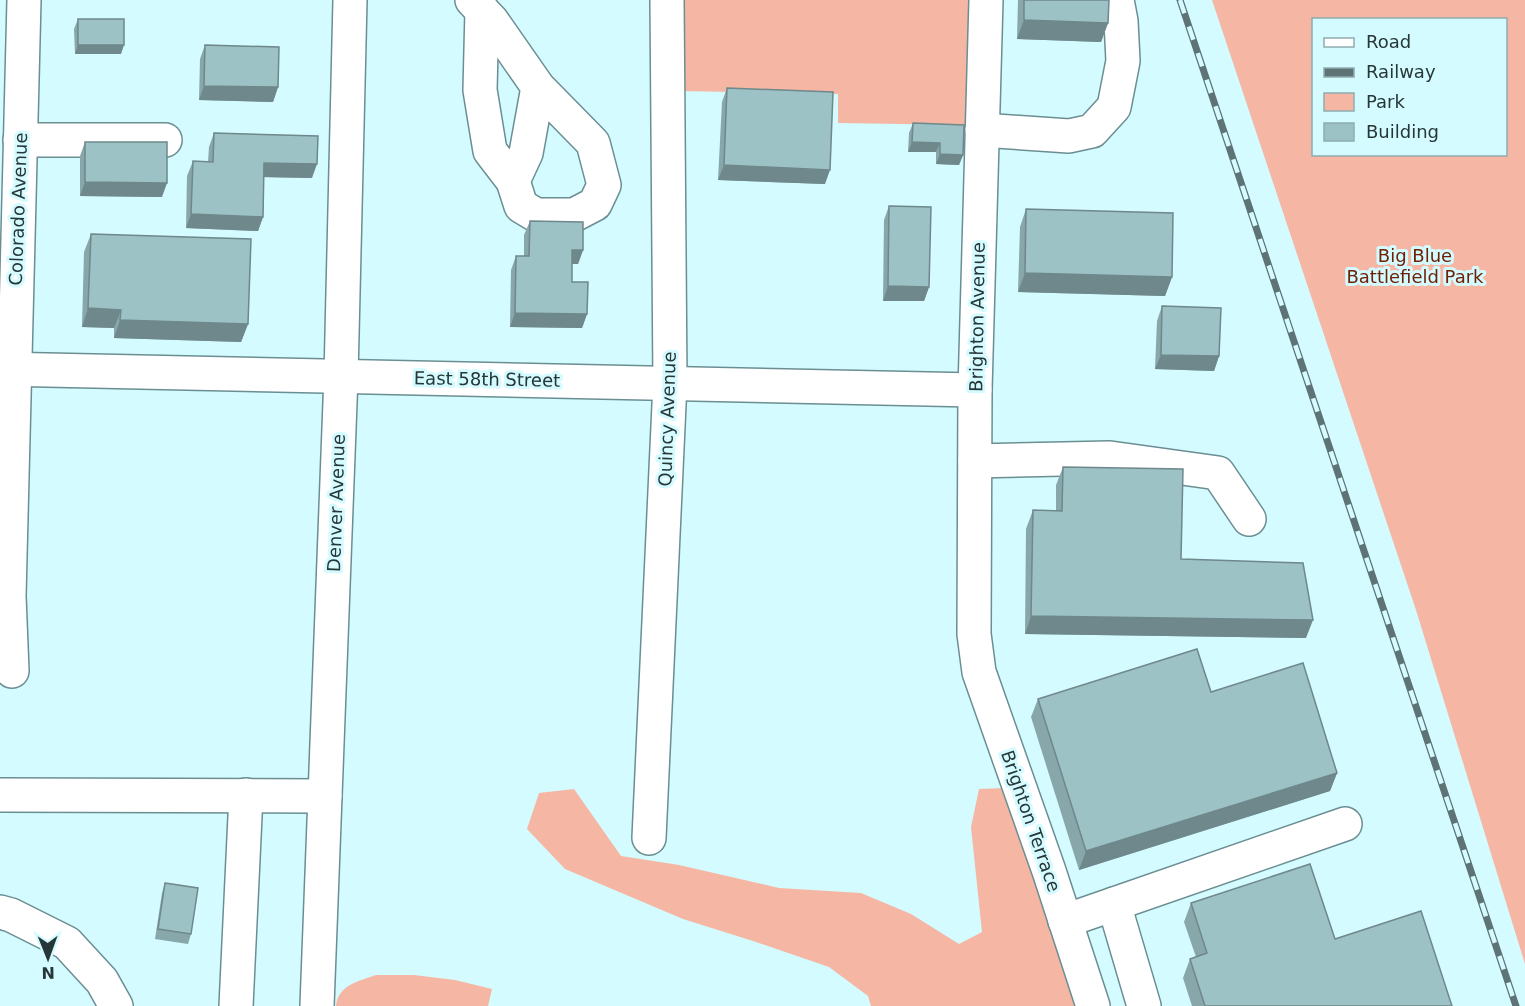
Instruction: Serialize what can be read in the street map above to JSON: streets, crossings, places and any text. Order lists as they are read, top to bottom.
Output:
{
  "streets": {
    "street": [
      "Colorado Avenue",
      "Brighton Avenue",
      "East 58th Street",
      "Quincy Avenue",
      "Denver Avenue",
      "Brighton Terrace"
    ]
  },
  "crossings": [
    ["Colorado Avenue", "East 58th Street"],
    ["Brighton Avenue", "East 58th Street"],
    ["Brighton Avenue", "Brighton Terrace"],
    ["East 58th Street", "Quincy Avenue"],
    ["East 58th Street", "Denver Avenue"]
  ],
  "parks": ["Big Blue Battlefield Park"],
  "legend": [
    "Road",
    "Railway",
    "Park",
    "Building"
  ],
  "north": "bottom"
}
